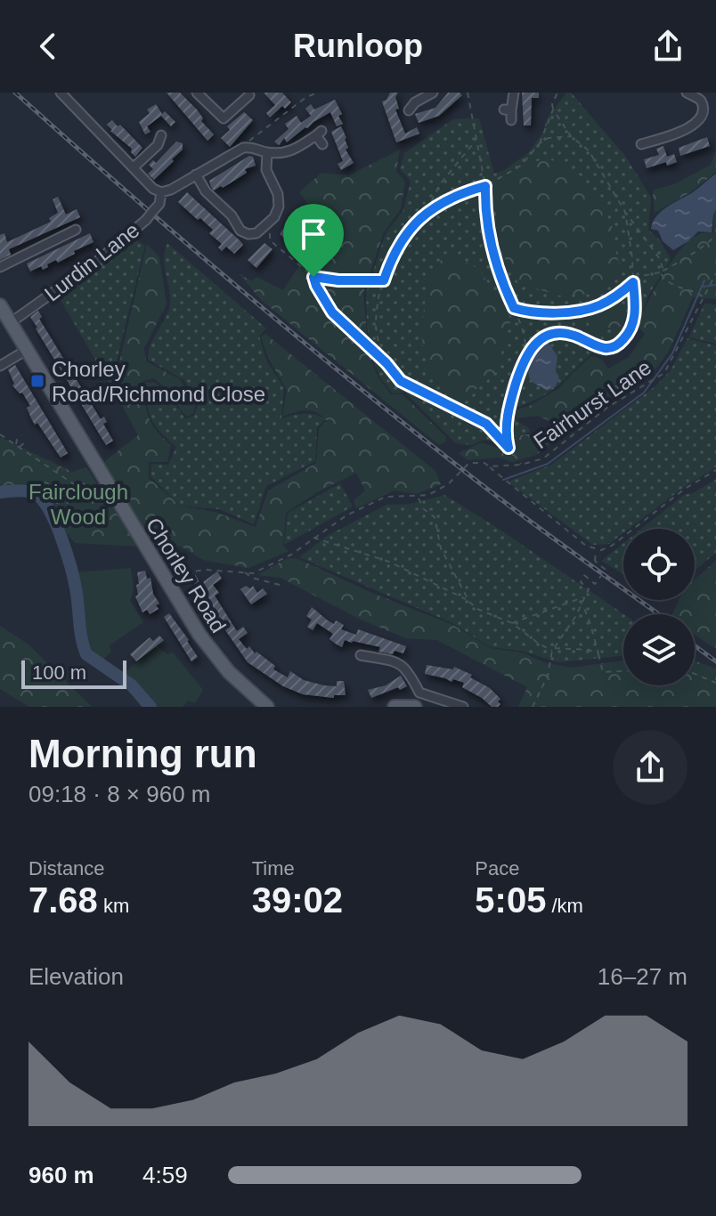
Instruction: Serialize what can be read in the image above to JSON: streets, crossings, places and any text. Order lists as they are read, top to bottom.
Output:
{
  "streets": {
    "main road": ["Chorley Road"],
    "street": ["Lurdin Lane"],
    "path": ["Fairhurst Lane"]
  },
  "crossings": [
    ["Lurdin Lane", "Chorley Road"],
    ["Fairhurst Lane", "Chorley Road"]
  ],
  "parks": ["Fairclough Wood"],
  "places": {
    "transit": ["Chorley Road/Richmond Close"]
  },
  "scale_bar": "100 m",
  "page": {
    "header": "Runloop",
    "scale": "100 m",
    "heading": ["Morning run", "09:18 · 8 × 960 m"],
    "stats": [
      ["Distance", "7.68 km"],
      ["Time", "39:02"],
      ["Pace", "5:05 /km"]
    ],
    "chart": ["Elevation", "16–27 m"],
    "list": [
      {
        "name": "960 m",
        "note": "4:59"
      }
    ]
  }
}
